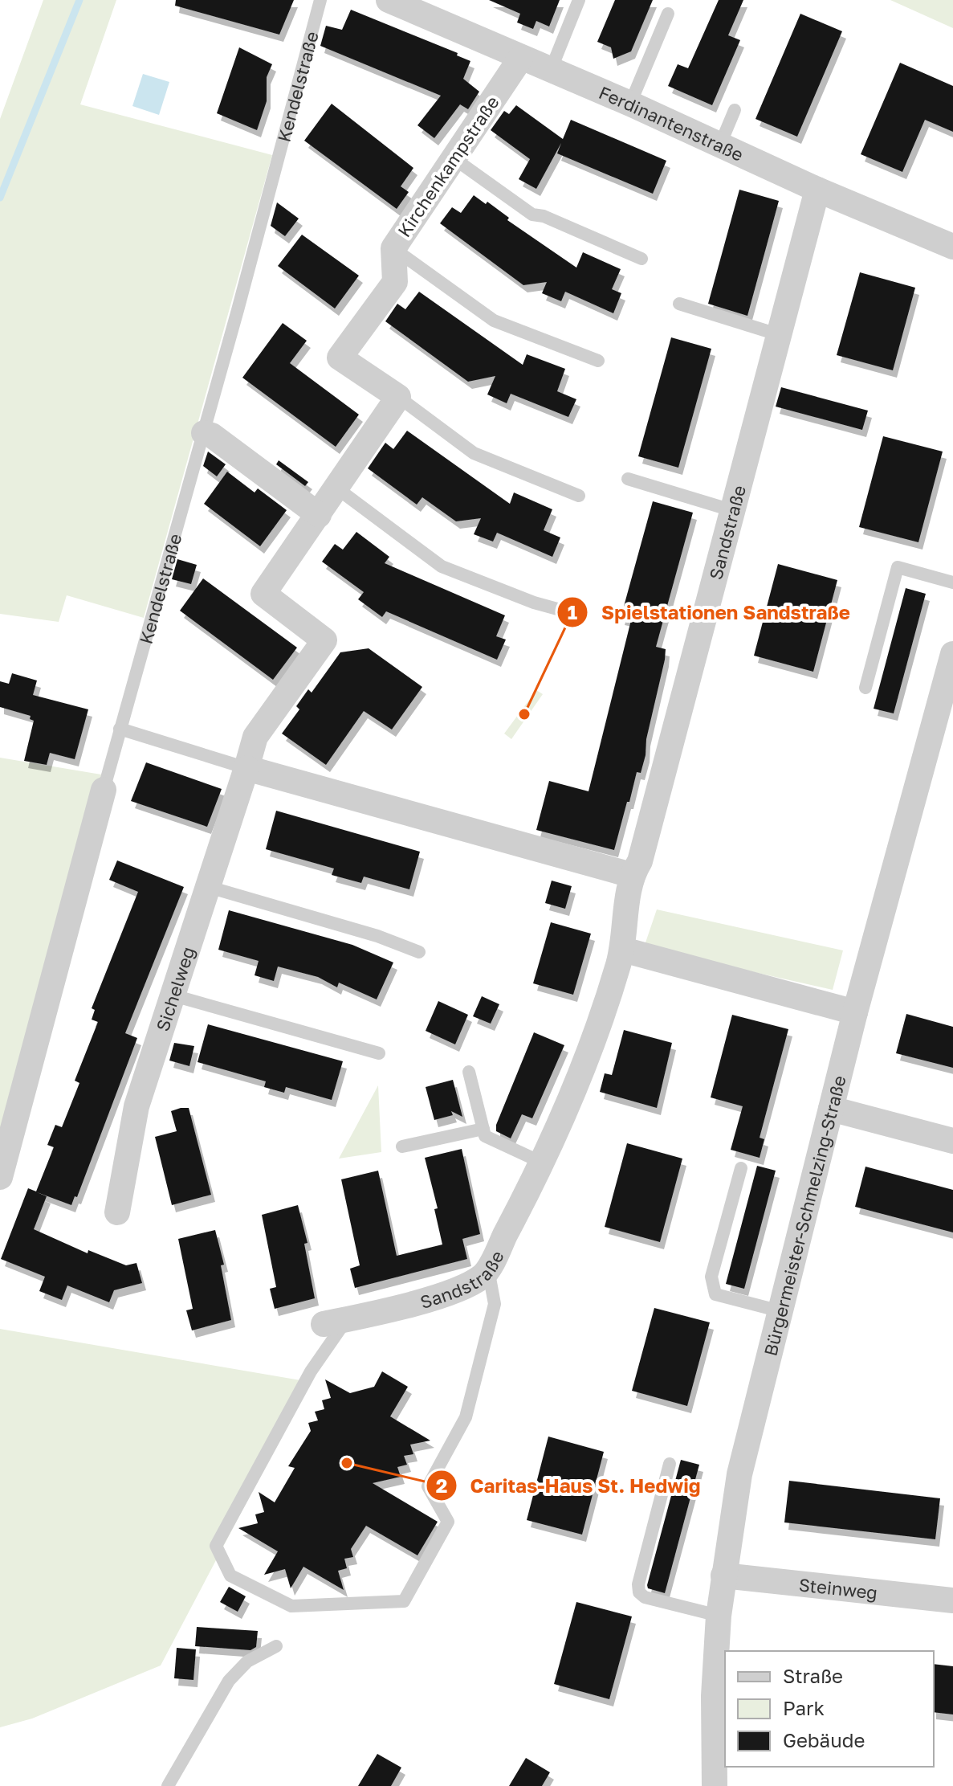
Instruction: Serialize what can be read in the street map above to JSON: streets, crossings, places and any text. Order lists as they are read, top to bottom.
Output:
{
  "streets": {
    "street": [
      "Kendelstraße",
      "Ferdinantenstraße",
      "Kirchenkampstraße",
      "Sandstraße",
      "Sichelweg",
      "Bürgermeister-Schmelzing-Straße",
      "Steinweg"
    ]
  },
  "crossings": [
    ["Ferdinantenstraße", "Kirchenkampstraße"],
    ["Ferdinantenstraße", "Sandstraße"],
    ["Bürgermeister-Schmelzing-Straße", "Steinweg"]
  ],
  "places": ["Spielstationen Sandstraße", "Caritas-Haus St. Hedwig"],
  "legend": ["Straße", "Park", "Gebäude"]
}
